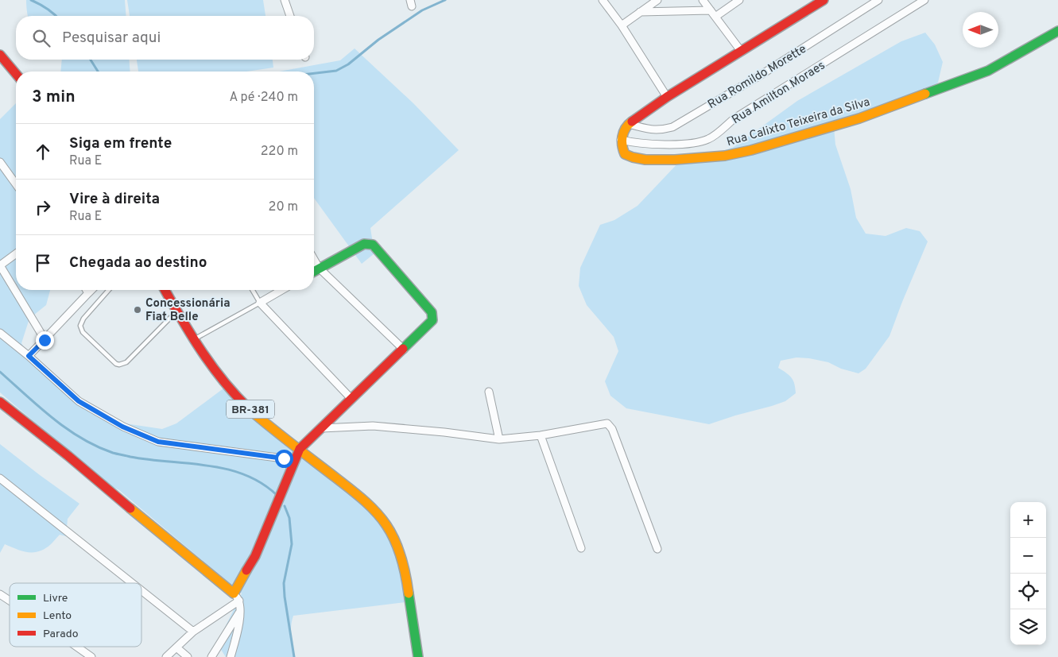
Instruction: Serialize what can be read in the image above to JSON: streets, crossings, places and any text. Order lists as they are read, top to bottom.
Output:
{
  "streets": {
    "street": [
      "Rua Romildo Morette",
      "Rua Amilton Moraes",
      "Rua Calixto Teixeira da Silva",
      "BR-381"
    ]
  },
  "crossings": [
    ["Rua Amilton Moraes", "Rua Calixto Teixeira da Silva"]
  ],
  "places": ["Concessionária Fiat Belle"],
  "legend": ["Livre", "Lento", "Parado"],
  "north": "left",
  "page": {
    "search": "Pesquisar aqui",
    "heading": ["3 min", "A pé · 240 m"],
    "list": [
      ["Siga em frente", "Rua E", "220 m"],
      ["Vire à direita", "Rua E", "20 m"],
      "Chegada ao destino"
    ],
    "map_buttons": ["+", "−"]
  }
}
